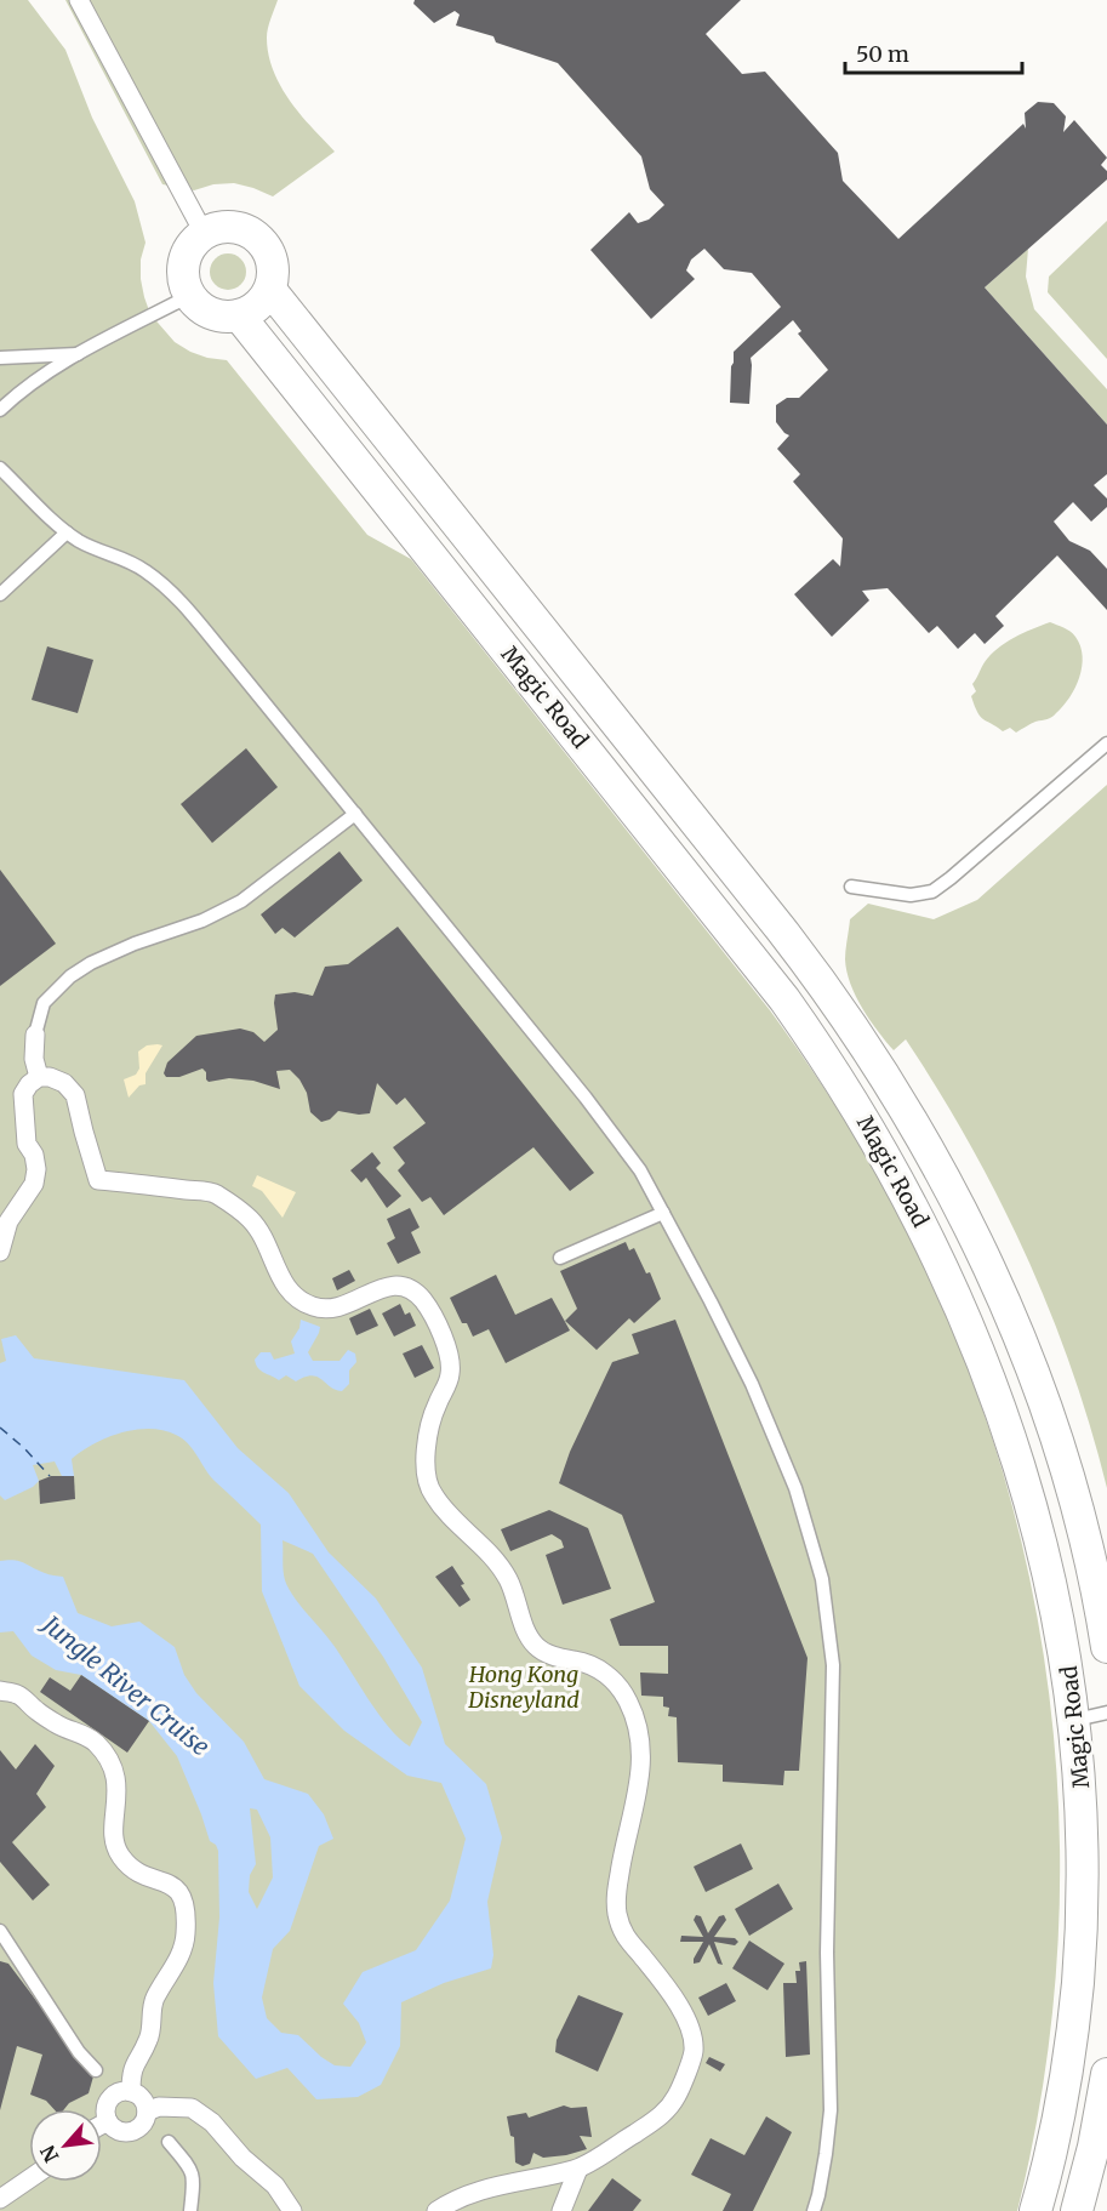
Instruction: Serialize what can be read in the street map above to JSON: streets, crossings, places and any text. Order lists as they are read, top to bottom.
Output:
{
  "streets": {
    "street": ["Magic Road"]
  },
  "water": ["Jungle River Cruise"],
  "parks": ["Hong Kong Disneyland"],
  "scale_bar": "50 m",
  "north": "bottom left"
}
